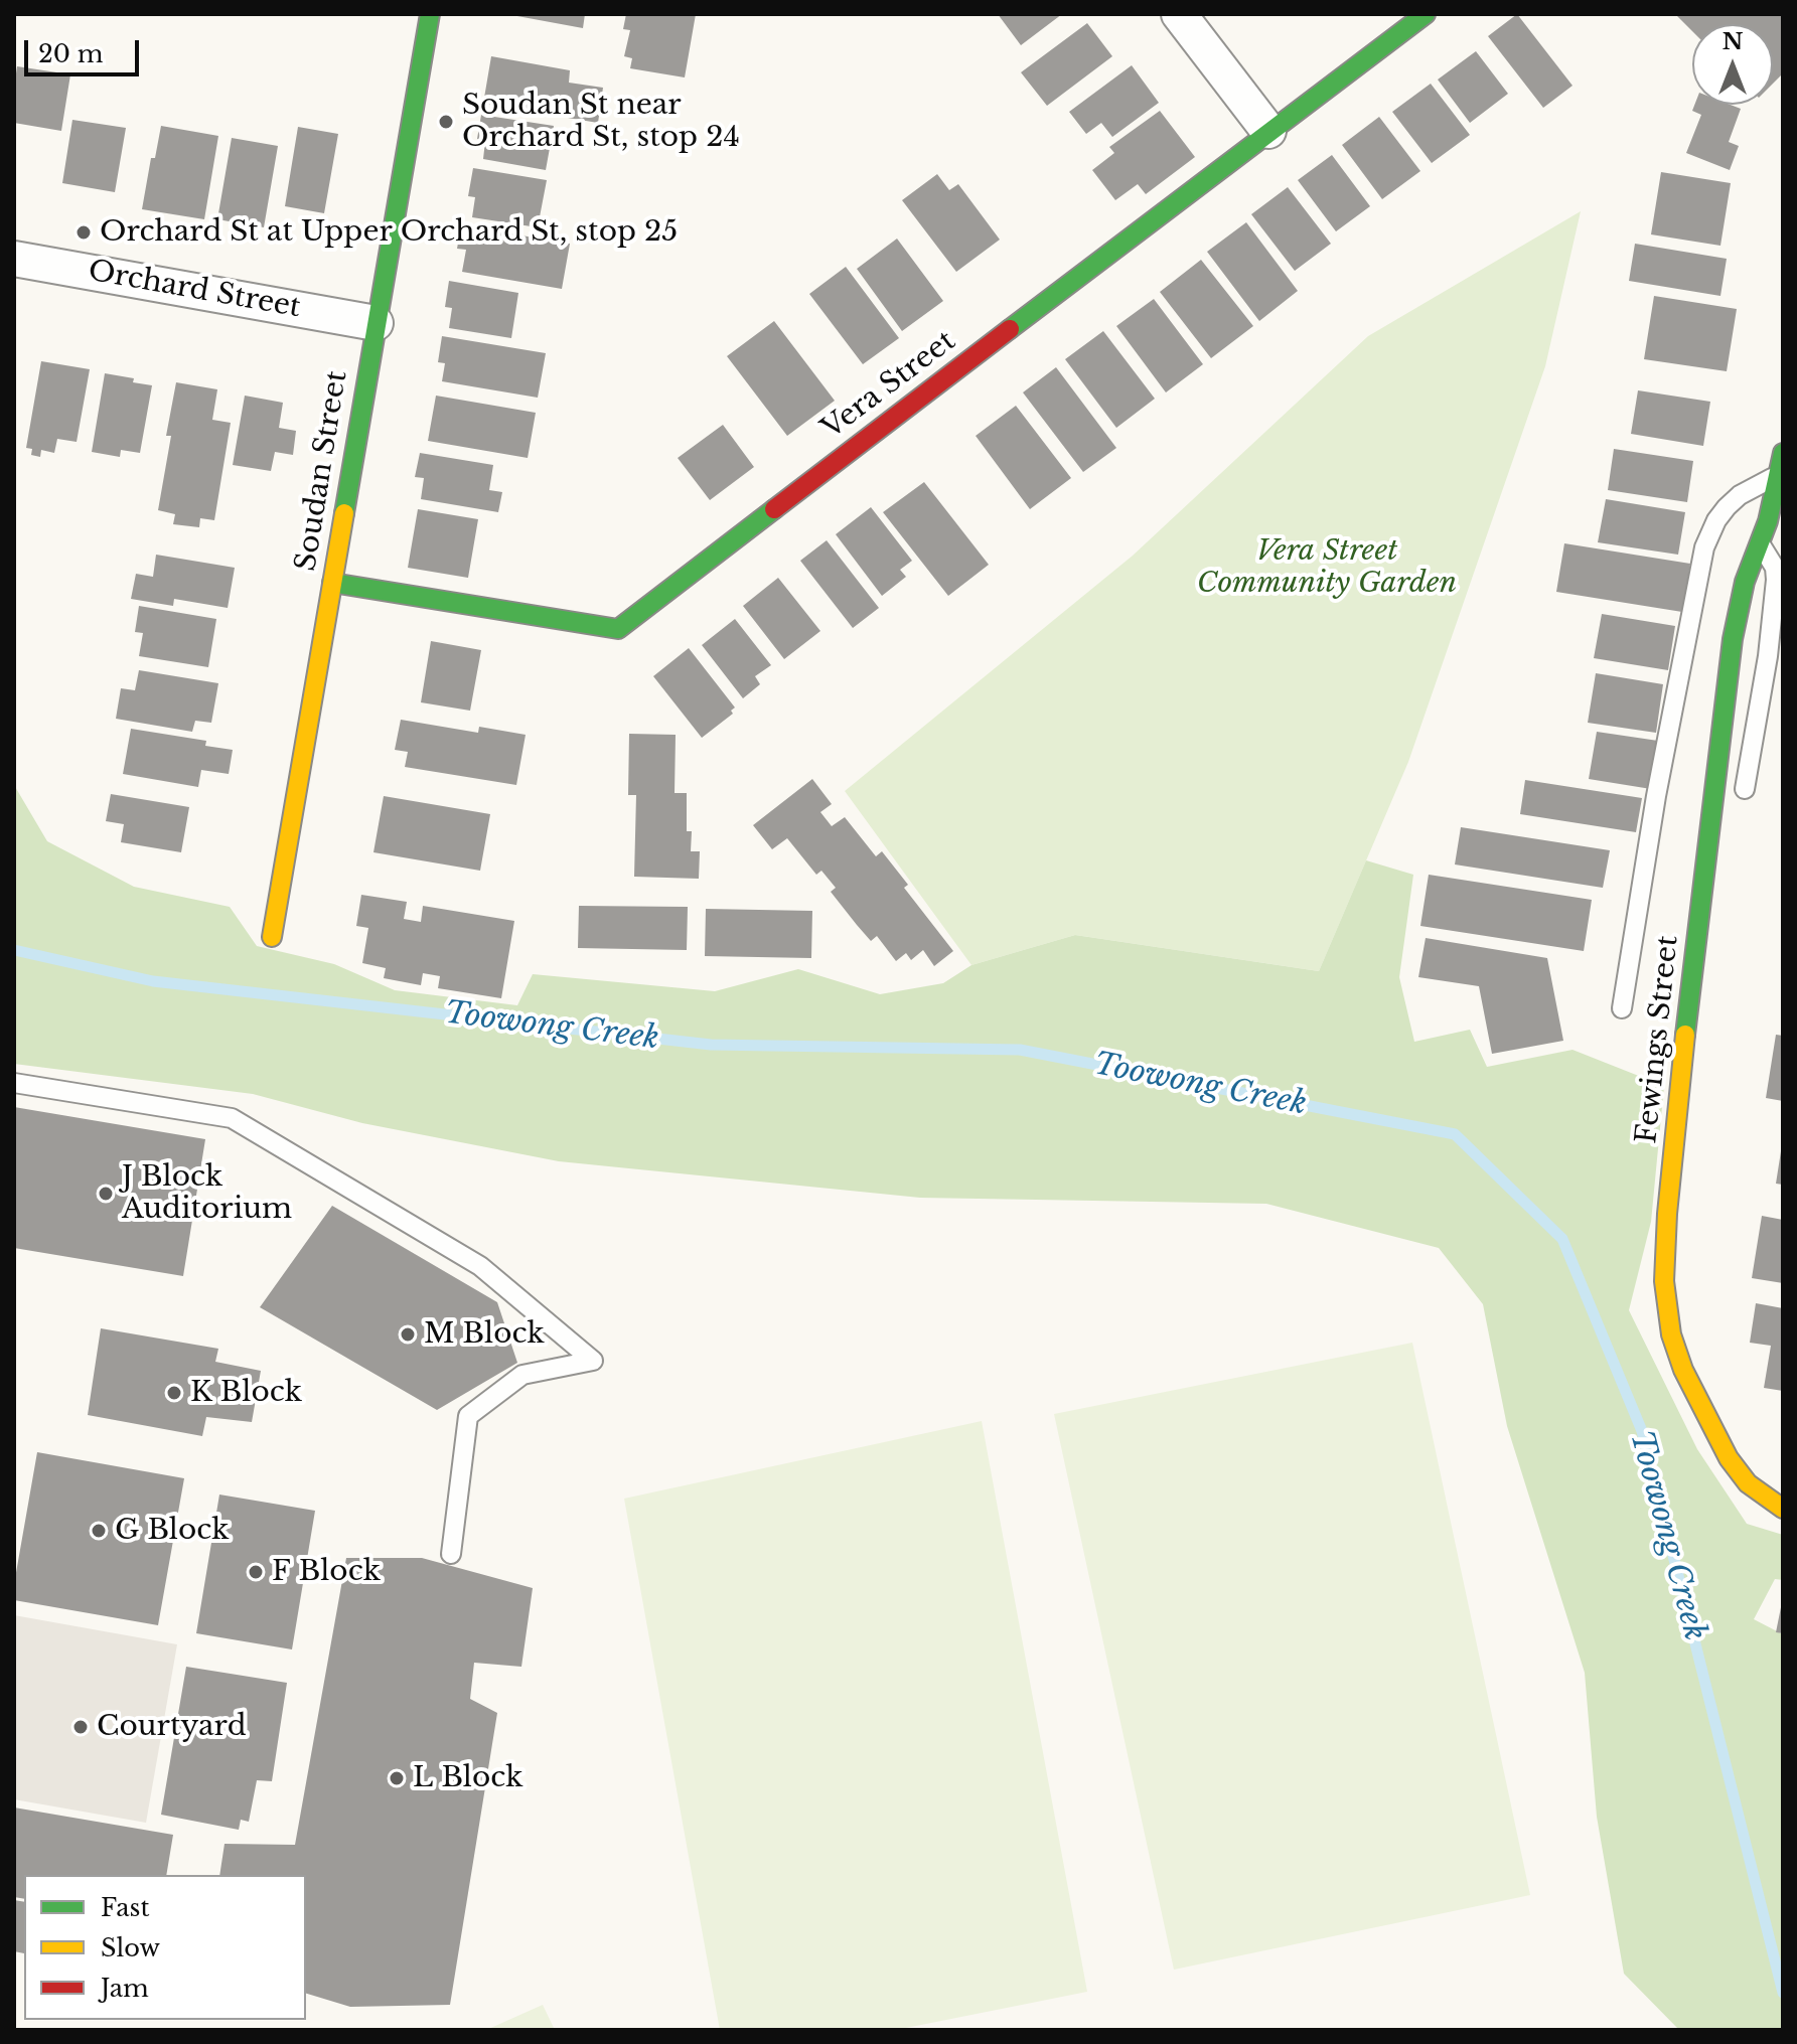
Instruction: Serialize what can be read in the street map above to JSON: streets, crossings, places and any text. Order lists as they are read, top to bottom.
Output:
{
  "streets": {
    "street": [
      "Orchard Street",
      "Vera Street",
      "Soudan Street",
      "Fewings Street"
    ]
  },
  "crossings": [
    ["Orchard Street", "Soudan Street"],
    ["Vera Street", "Soudan Street"]
  ],
  "water": ["Toowong Creek"],
  "parks": ["Vera Street Community Garden"],
  "places": [
    "Soudan St near Orchard St, stop 24",
    "Orchard St at Upper Orchard St, stop 25",
    "J Block Auditorium",
    "M Block",
    "K Block",
    "G Block",
    "F Block",
    "Courtyard",
    "L Block"
  ],
  "legend": ["Fast", "Slow", "Jam"],
  "scale_bar": "20 m",
  "north": "top"
}
